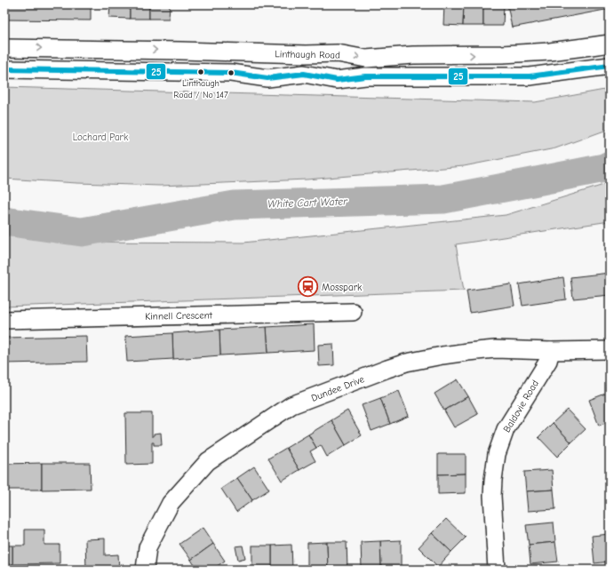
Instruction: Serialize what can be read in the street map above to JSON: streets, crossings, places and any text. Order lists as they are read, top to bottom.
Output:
{
  "streets": {
    "street": [
      "Linthaugh Road",
      "Kinnell Crescent",
      "Dundee Drive",
      "Baldovie Road"
    ]
  },
  "crossings": [
    ["Dundee Drive", "Baldovie Road"]
  ],
  "water": ["White Cart Water"],
  "parks": ["Lochard Park"],
  "places": {
    "other": ["Linthaugh Road / No 147"],
    "station": ["Mosspark"]
  },
  "lines": ["transit line 25"]
}
